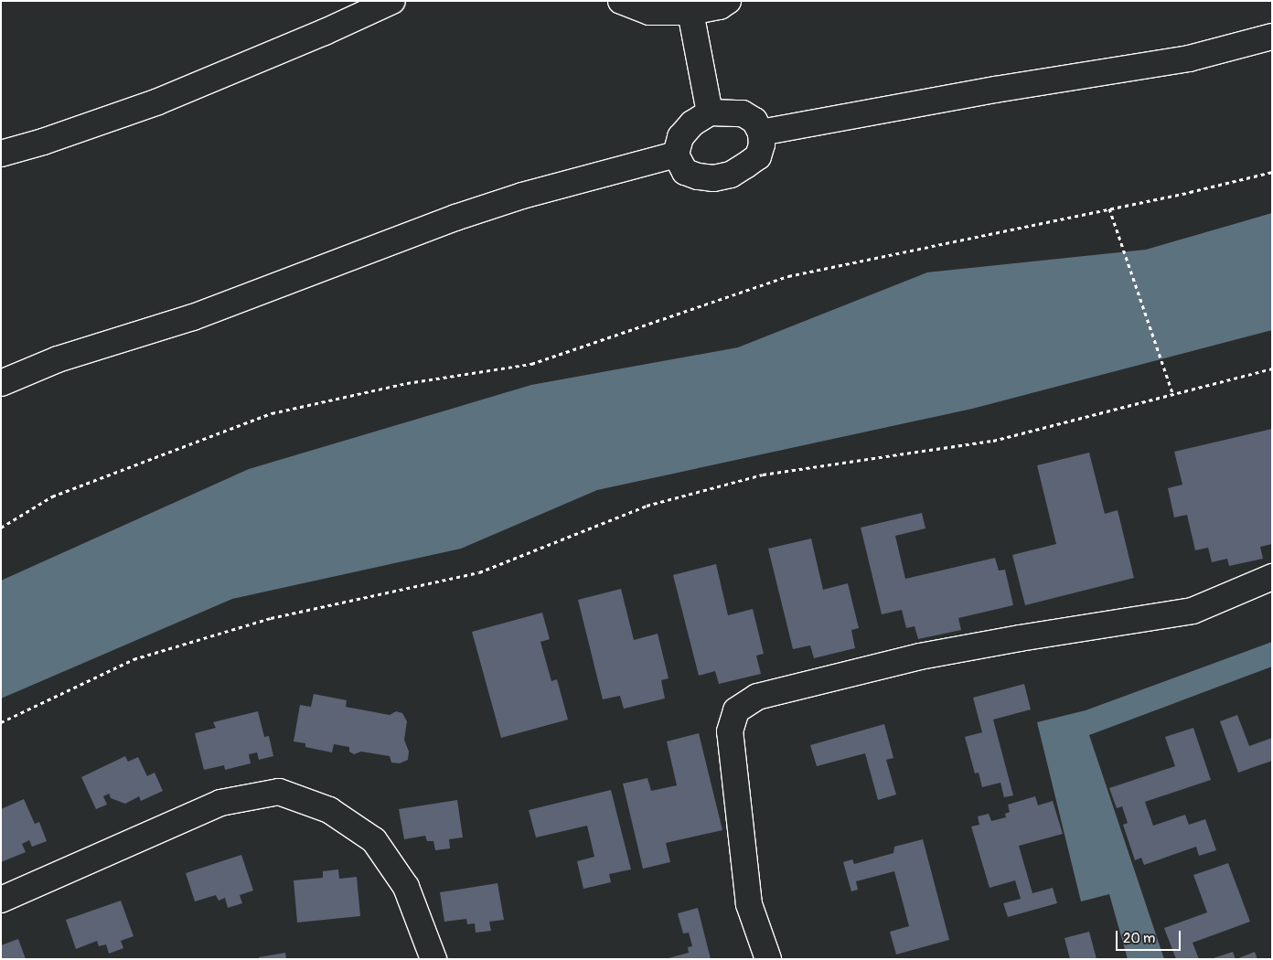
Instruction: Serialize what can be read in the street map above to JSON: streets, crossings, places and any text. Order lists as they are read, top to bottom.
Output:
{
  "scale_bar": "20 m"
}
